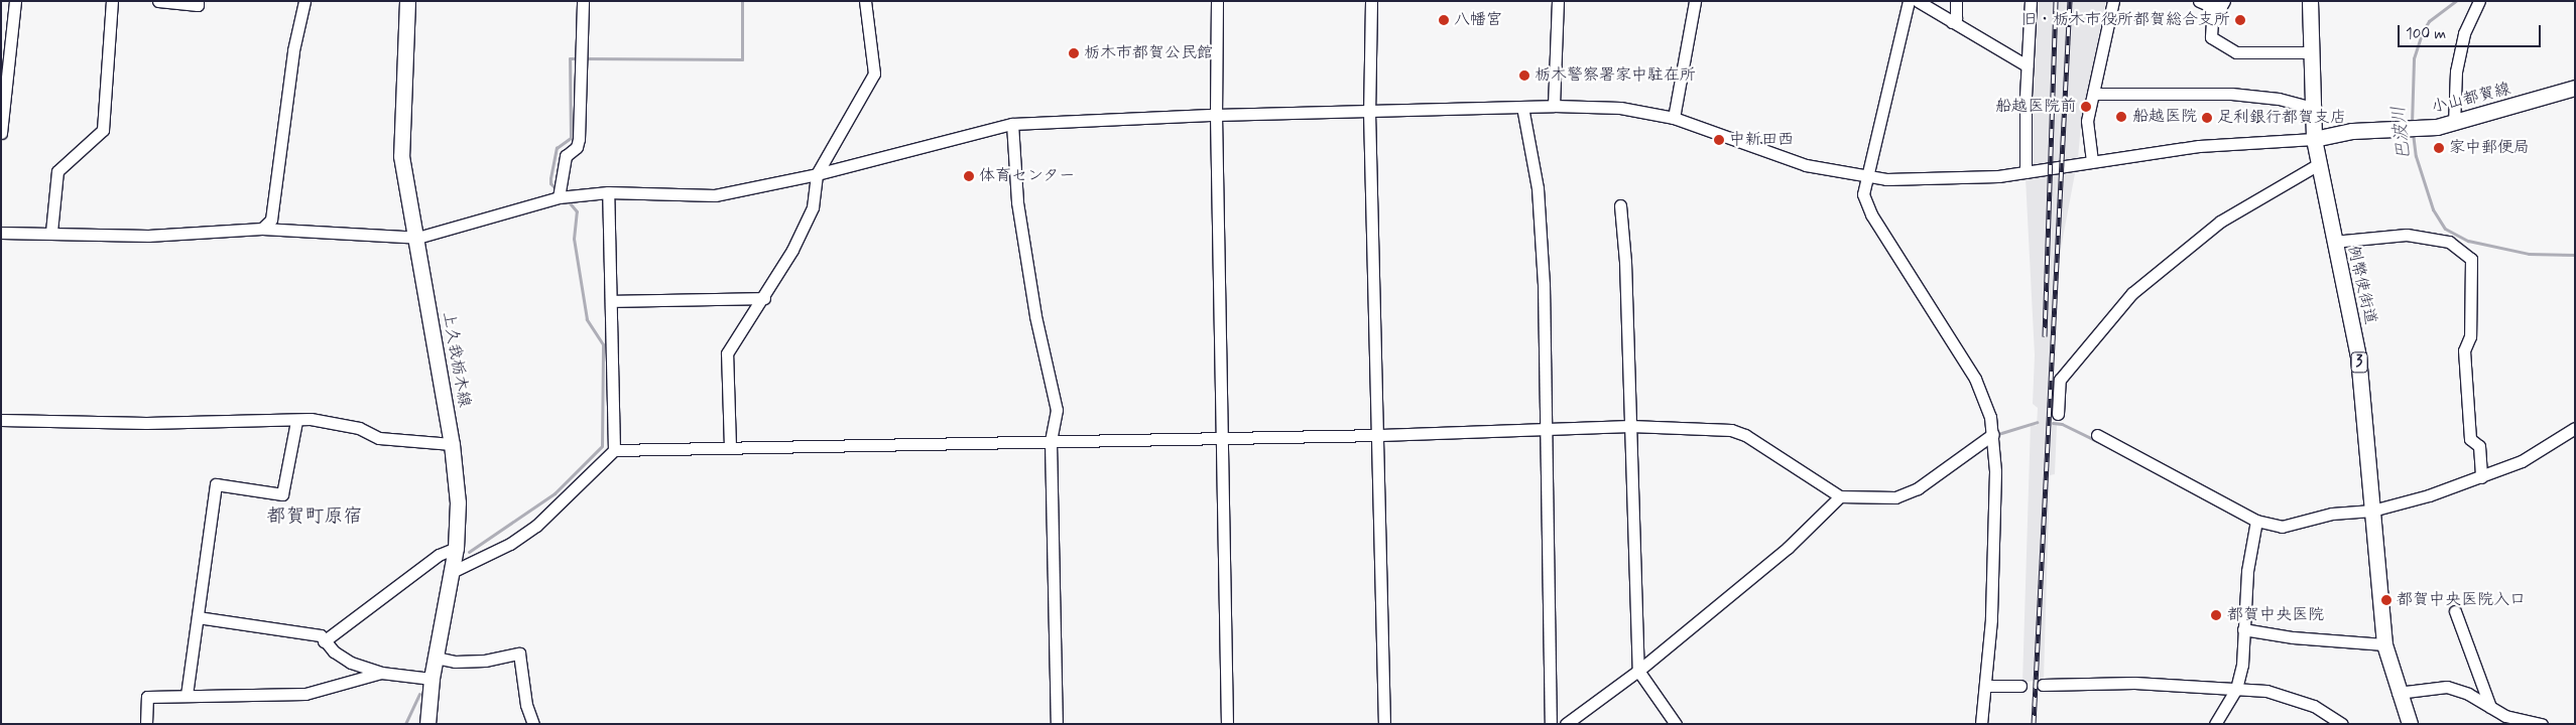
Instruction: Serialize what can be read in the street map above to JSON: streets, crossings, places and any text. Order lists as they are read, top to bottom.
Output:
{
  "streets": {
    "main road": [
      "小山都賀線",
      "例幣使街道",
      "上久我栃木線",
      "3"
    ]
  },
  "crossings": [
    ["小山都賀線", "例幣使街道"]
  ],
  "districts": ["都賀町原宿"],
  "water": ["巴波川"],
  "places": [
    "八幡宮",
    "旧・栃木市役所都賀総合支所",
    "栃木市都賀公民館",
    "栃木警察署家中駐在所",
    "船越医院前",
    "船越医院",
    "足利銀行都賀支店",
    "中新田西",
    "家中郵便局",
    "体育センター",
    "都賀中央医院入口",
    "都賀中央医院"
  ],
  "scale_bar": "100 m"
}
